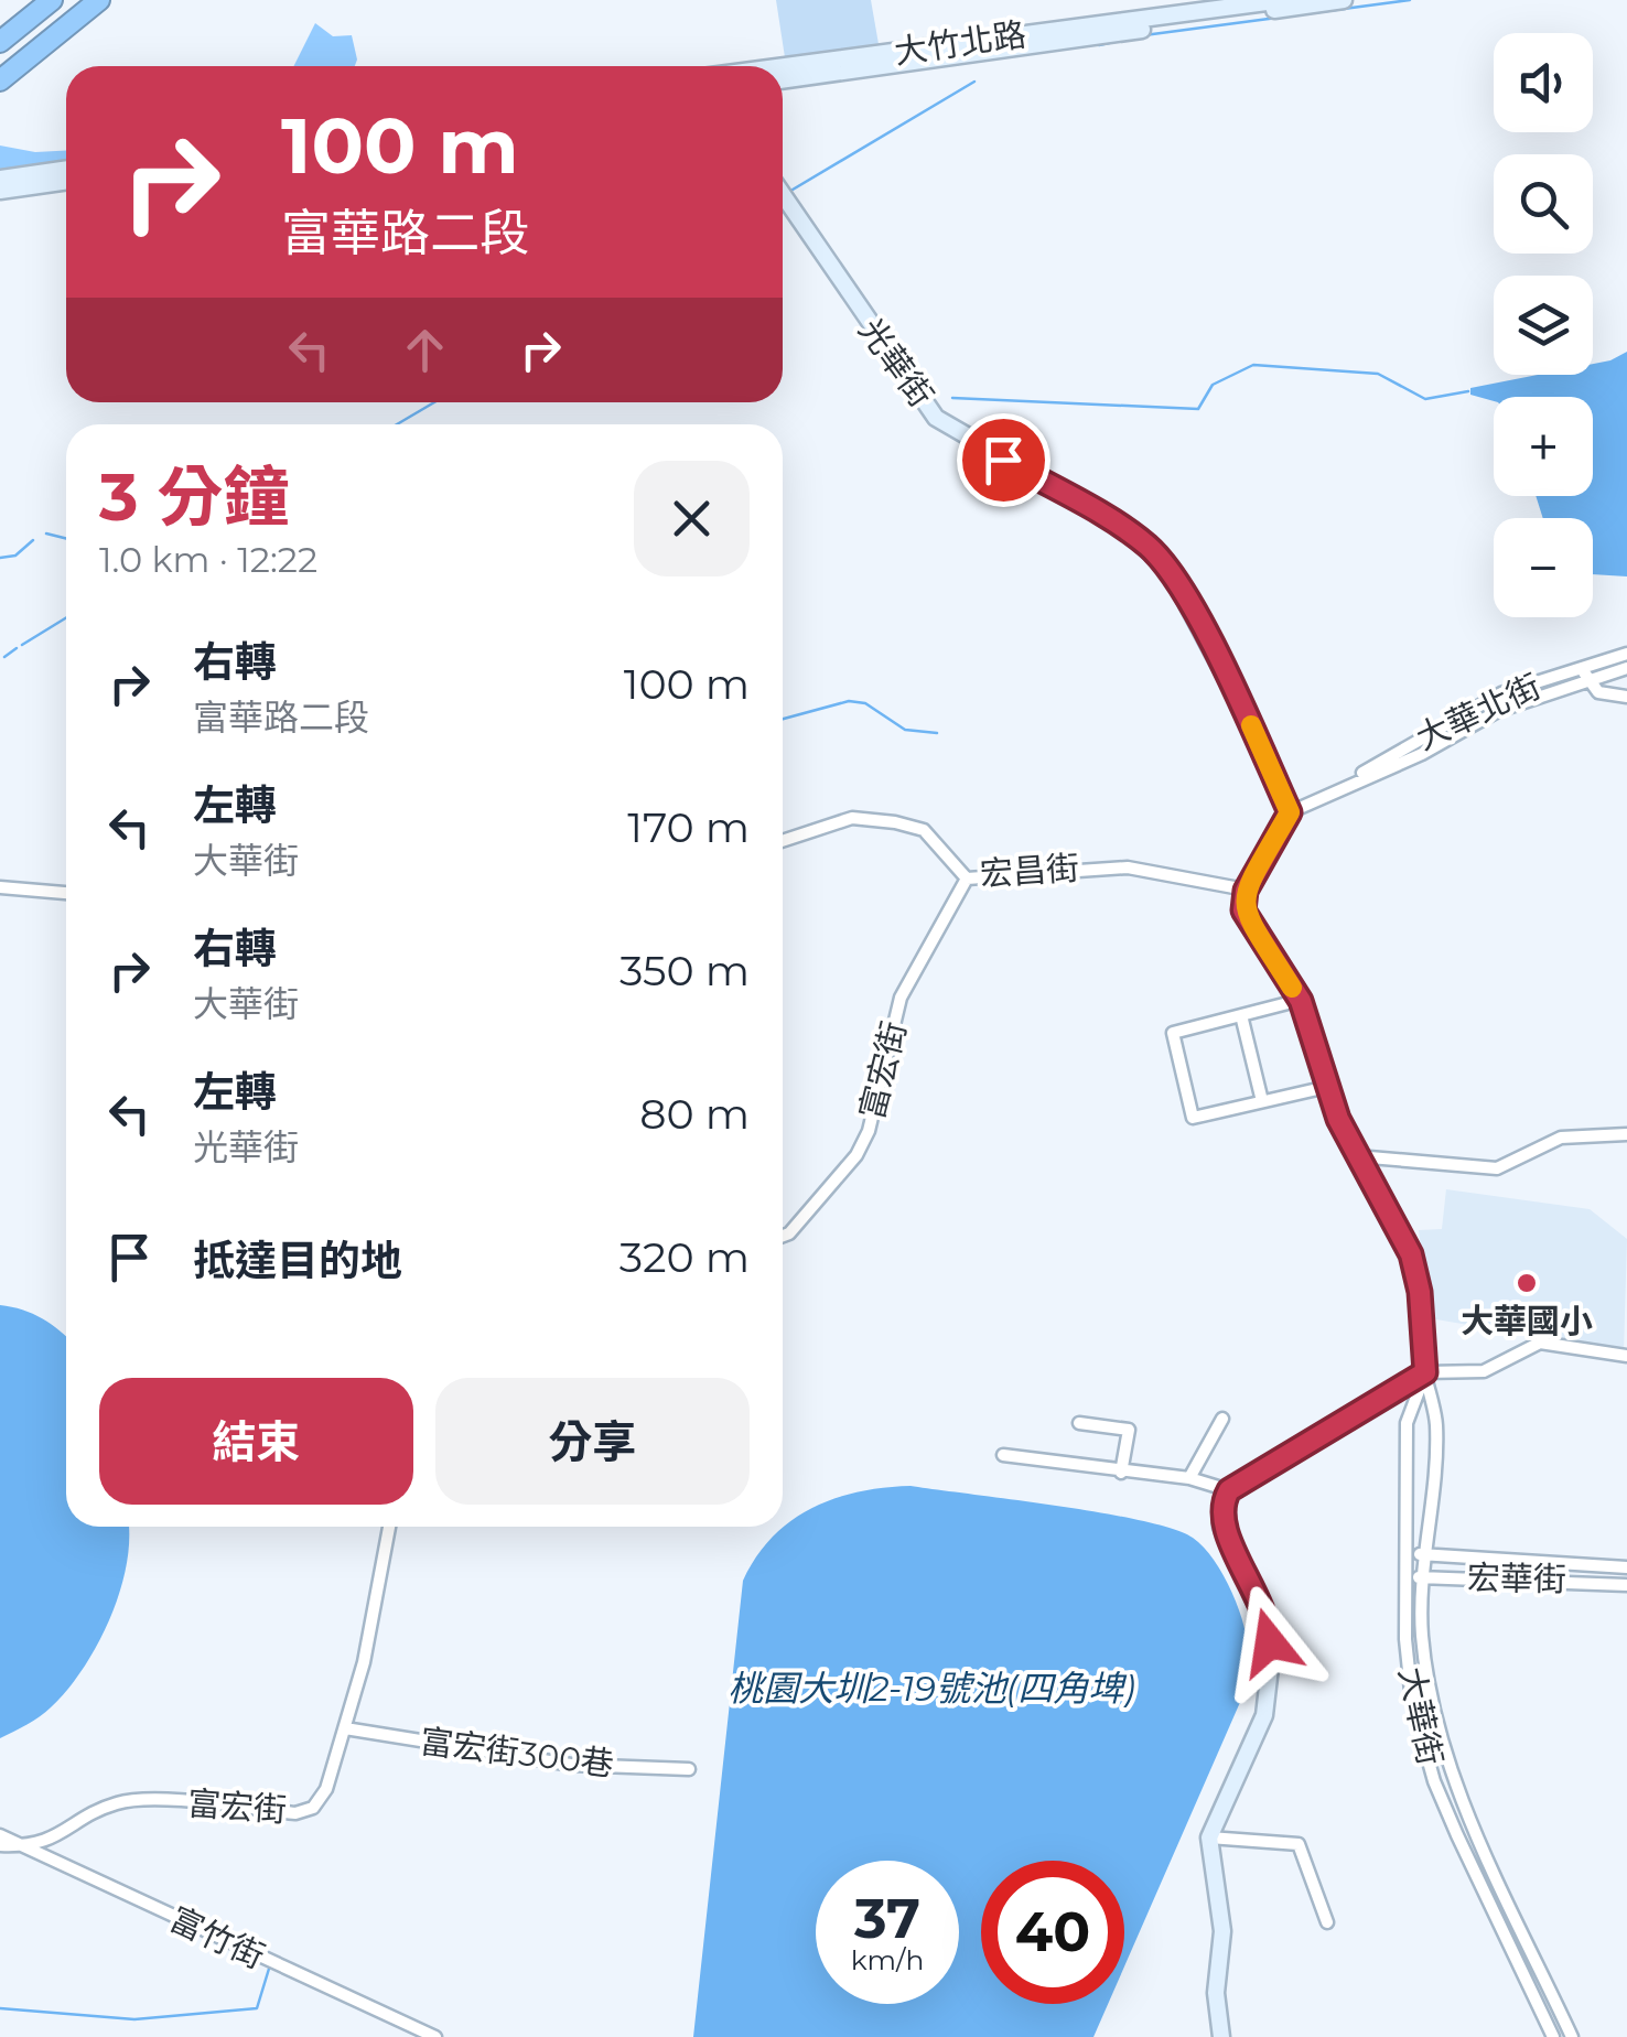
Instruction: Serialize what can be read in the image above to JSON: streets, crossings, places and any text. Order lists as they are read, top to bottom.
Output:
{
  "streets": {
    "street": [
      "大竹北路",
      "光華街",
      "大華北街",
      "宏昌街",
      "富宏街",
      "宏華街",
      "大華街",
      "富宏街300巷",
      "富竹街"
    ]
  },
  "crossings": [
    ["光華街", "大華北街"],
    ["宏昌街", "富宏街"],
    ["宏昌街", "大華街"],
    ["富宏街", "富宏街300巷"],
    ["富宏街", "富竹街"],
    ["宏華街", "大華街"]
  ],
  "water": ["桃園大圳2-19號池(四角埤)"],
  "places": ["大華國小"],
  "page": {
    "map_buttons": ["+", "−"],
    "turn": ["100 m", "富華路二段"],
    "heading": ["3 分鐘", "1.0 km · 12:22"],
    "list": [
      {
        "name": "右轉",
        "note": "富華路二段",
        "value": "100 m"
      },
      {
        "name": "左轉",
        "note": "大華街",
        "value": "170 m"
      },
      {
        "name": "右轉",
        "note": "大華街",
        "value": "350 m"
      },
      {
        "name": "左轉",
        "note": "光華街",
        "value": "80 m"
      },
      {
        "name": "抵達目的地",
        "value": "320 m"
      }
    ],
    "buttons": ["結束", "分享"],
    "speed": "37 km/h",
    "limit": "40"
  }
}
